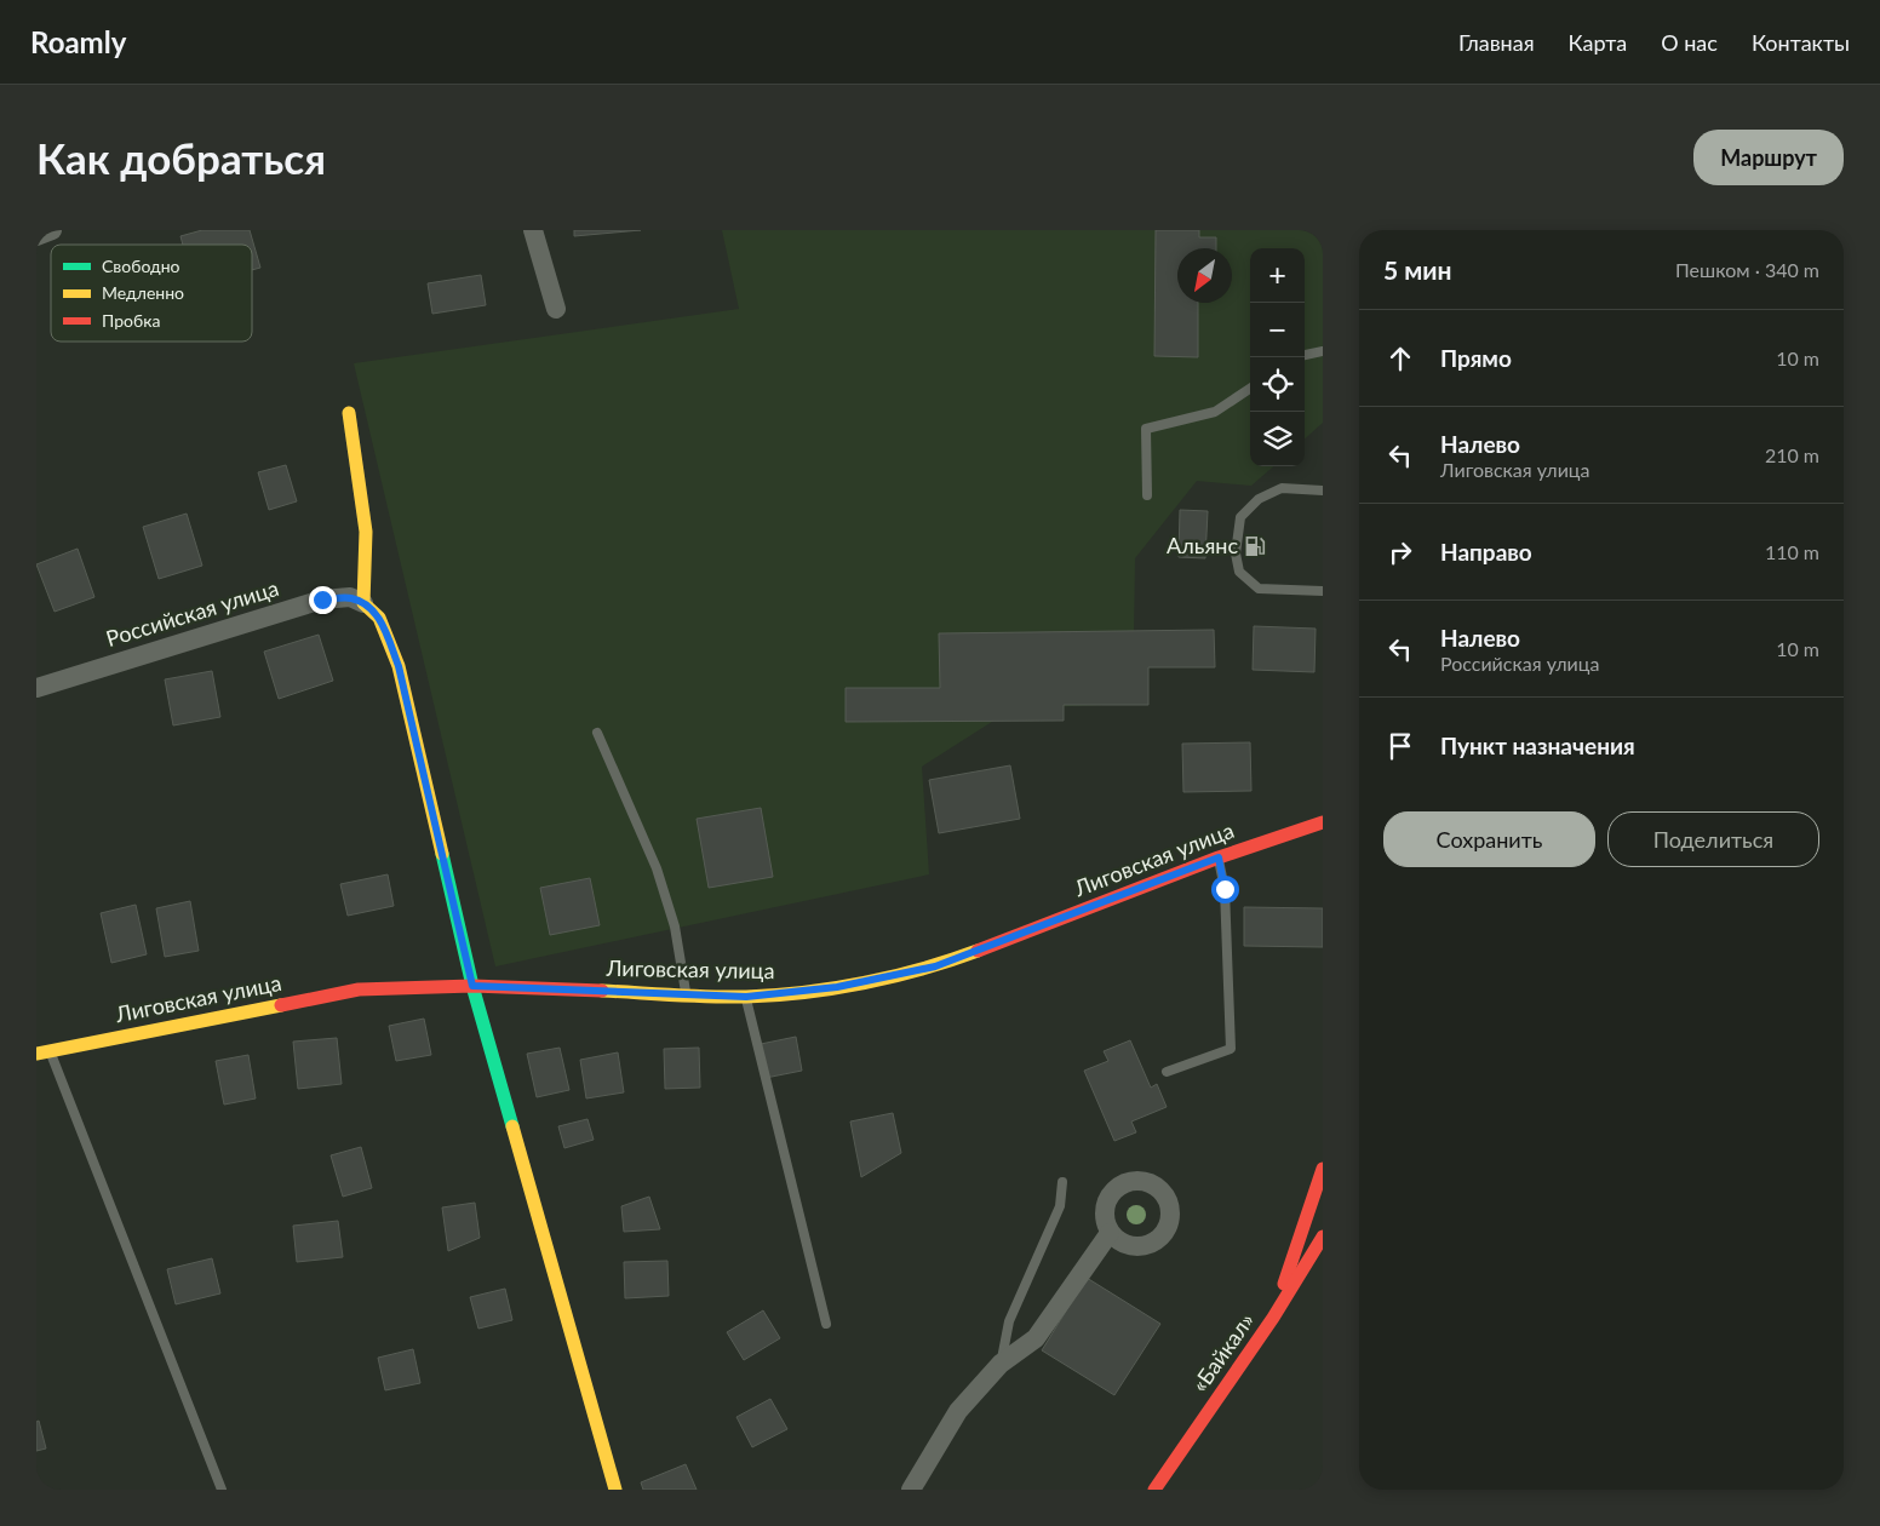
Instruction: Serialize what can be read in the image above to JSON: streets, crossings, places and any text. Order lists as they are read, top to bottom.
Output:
{
  "streets": {
    "main road": ["Лиговская улица", "«Байкал»"],
    "street": ["Российская улица"]
  },
  "places": {
    "fuel station": ["Альянс"]
  },
  "legend": ["Свободно", "Медленно", "Пробка"],
  "north": "bottom left",
  "page": {
    "header": "Roamly",
    "nav": [
      "Главная",
      "Карта",
      "О нас",
      "Контакты"
    ],
    "buttons": [
      "Маршрут",
      ["Сохранить", "Поделиться"]
    ],
    "title": "Как добраться",
    "heading": ["5 мин", "Пешком · 340 m"],
    "map_buttons": ["+", "−"],
    "list": [
      ["Прямо", "10 m"],
      ["Налево", "Лиговская улица", "210 m"],
      ["Направо", "110 m"],
      ["Налево", "Российская улица", "10 m"],
      "Пункт назначения"
    ]
  }
}
